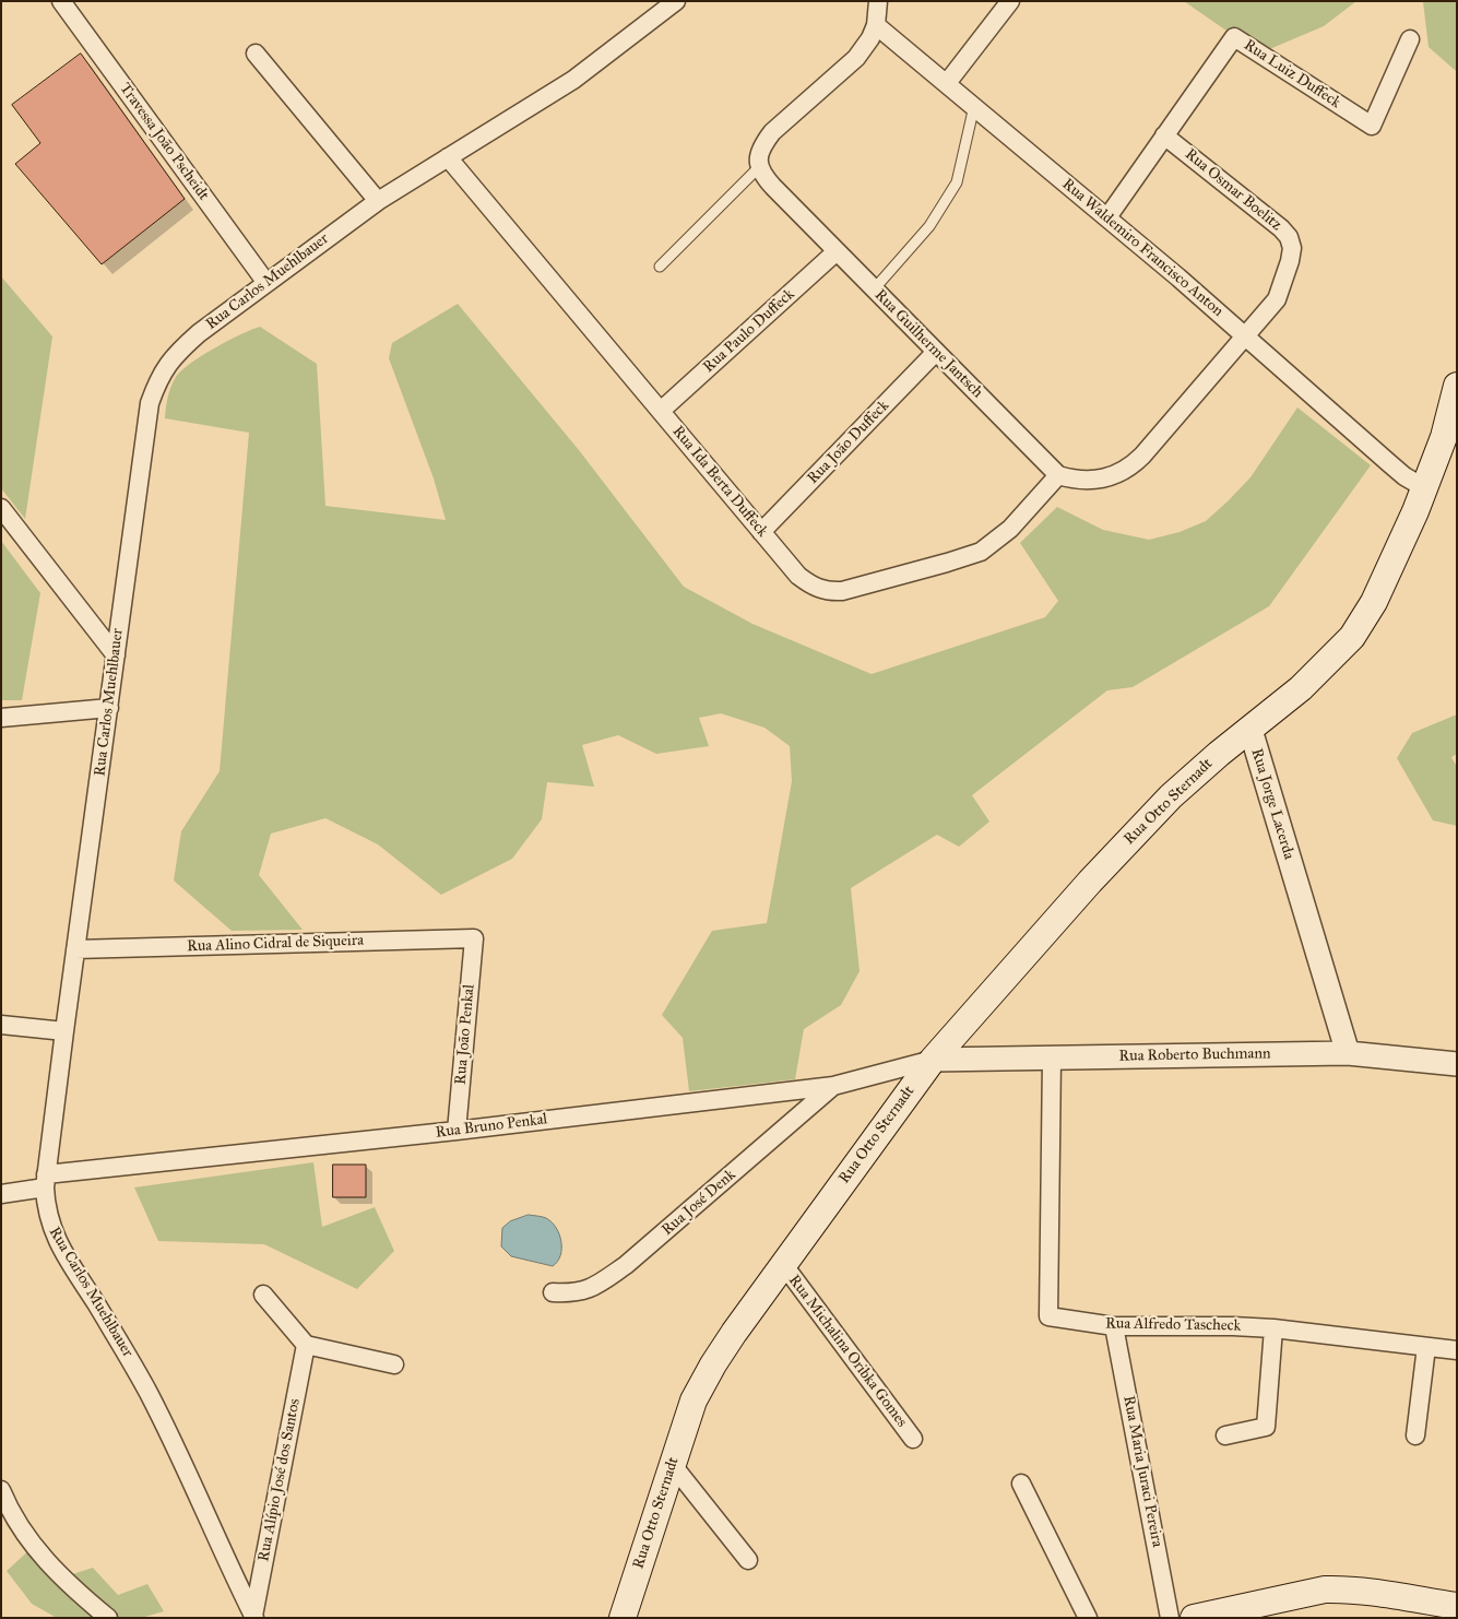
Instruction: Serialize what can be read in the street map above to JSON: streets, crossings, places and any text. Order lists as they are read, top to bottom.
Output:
{
  "streets": {
    "main road": ["Rua Otto Sternadt", "Rua Jorge Lacerda"],
    "street": [
      "Rua Luiz Duffeck",
      "Travessa João Pscheidt",
      "Rua Osmar Boelitz",
      "Rua Waldemiro Francisco Anton",
      "Rua Carlos Muehlbauer",
      "Rua Paulo Duffeck",
      "Rua Guilherme Jantsch",
      "Rua João Duffeck",
      "Rua Ida Berta Duffeck",
      "Rua Alino Cidral de Siqueira",
      "Rua João Penkal",
      "Rua Roberto Buchmann",
      "Rua Bruno Penkal",
      "Rua José Denk",
      "Rua Alfredo Tascheck",
      "Rua Michalina Oribka Gomes",
      "Rua Maria Juraci Pereira",
      "Rua Alípio José dos Santos"
    ]
  },
  "crossings": [
    ["Rua Luiz Duffeck", "Rua Osmar Boelitz"],
    ["Rua Luiz Duffeck", "Rua Waldemiro Francisco Anton"],
    ["Travessa João Pscheidt", "Rua Carlos Muehlbauer"],
    ["Rua Osmar Boelitz", "Rua Waldemiro Francisco Anton"],
    ["Rua Waldemiro Francisco Anton", "Rua Jorge Lacerda"],
    ["Rua Carlos Muehlbauer", "Rua Ida Berta Duffeck"],
    ["Rua Carlos Muehlbauer", "Rua Alino Cidral de Siqueira"],
    ["Rua Carlos Muehlbauer", "Rua Bruno Penkal"],
    ["Rua Carlos Muehlbauer", "Rua Alípio José dos Santos"],
    ["Rua Paulo Duffeck", "Rua Guilherme Jantsch"],
    ["Rua Paulo Duffeck", "Rua Ida Berta Duffeck"],
    ["Rua Guilherme Jantsch", "Rua João Duffeck"],
    ["Rua Guilherme Jantsch", "Rua Ida Berta Duffeck"],
    ["Rua João Duffeck", "Rua Ida Berta Duffeck"],
    ["Rua Otto Sternadt", "Rua Jorge Lacerda"],
    ["Rua Otto Sternadt", "Rua Roberto Buchmann"],
    ["Rua Otto Sternadt", "Rua Bruno Penkal"],
    ["Rua Otto Sternadt", "Rua Michalina Oribka Gomes"],
    ["Rua Jorge Lacerda", "Rua Roberto Buchmann"],
    ["Rua Alino Cidral de Siqueira", "Rua João Penkal"],
    ["Rua João Penkal", "Rua Bruno Penkal"],
    ["Rua Roberto Buchmann", "Rua Bruno Penkal"],
    ["Rua Roberto Buchmann", "Rua Alfredo Tascheck"],
    ["Rua Bruno Penkal", "Rua José Denk"],
    ["Rua Alfredo Tascheck", "Rua Maria Juraci Pereira"]
  ]
}
